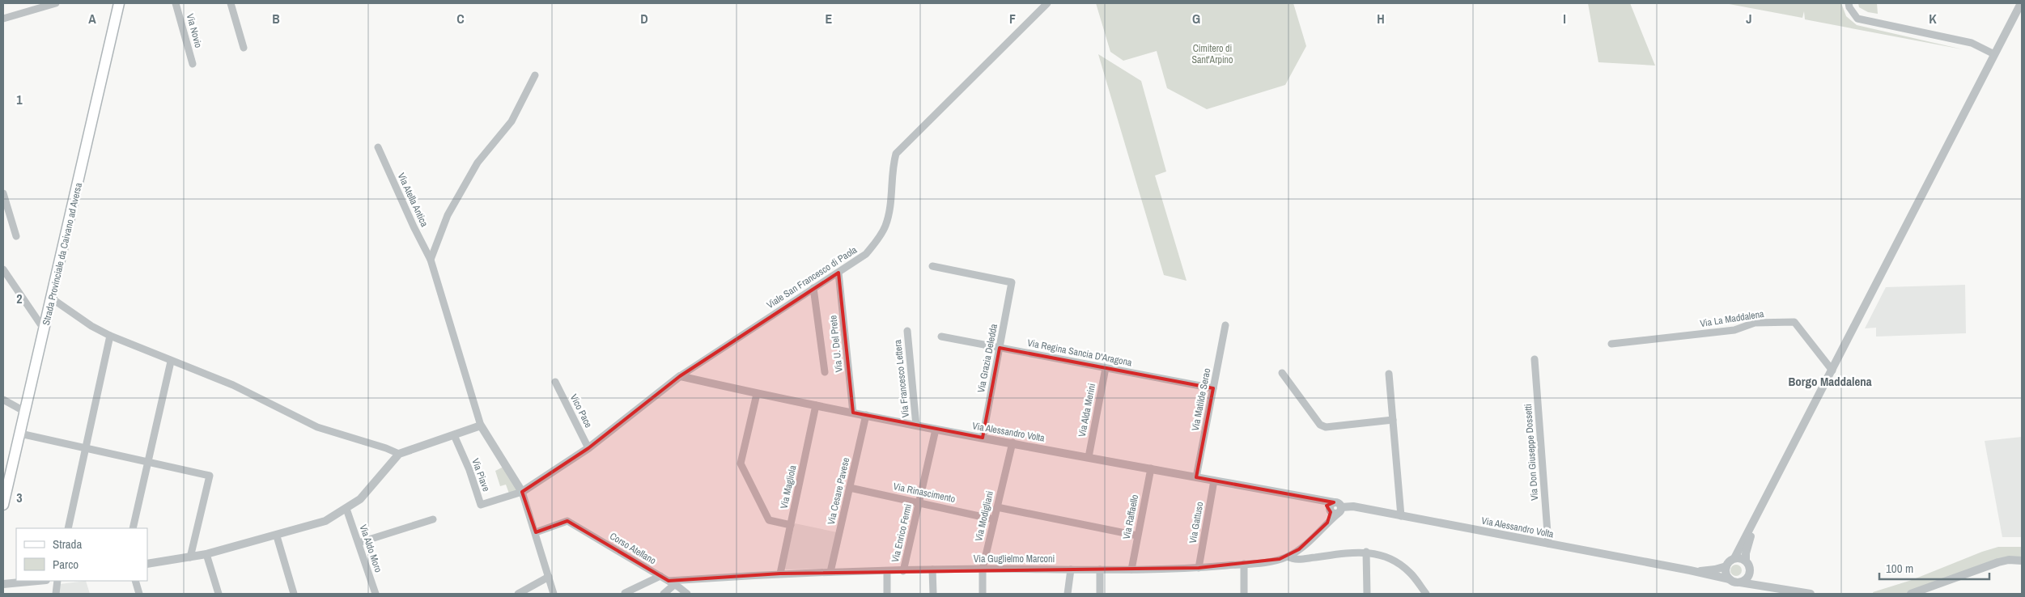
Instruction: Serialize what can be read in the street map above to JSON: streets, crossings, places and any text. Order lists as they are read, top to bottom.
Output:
{
  "streets": {
    "main road": ["Strada Provinciale da Caivano ad Aversa"],
    "street": [
      "Via Novio",
      "Via Atella Antica",
      "Viale San Francesco di Paola",
      "Via La Maddalena",
      "Via U. Del Prete",
      "Via Regina Sancia D'Aragona",
      "Via Grazia Deledda",
      "Via Francesco Lettera",
      "Via Matilde Serao",
      "Via Alda Merini",
      "Vico Pace",
      "Via Alessandro Volta",
      "Via Don Giuseppe Dossetti",
      "Via Piave",
      "Via Magliola",
      "Via Cesare Pavese",
      "Via Rinascimento",
      "Via Modigliani",
      "Via Raffaello",
      "Via Gattuso",
      "Via Enrico Fermi",
      "Via Aldo Moro",
      "Corso Atellano",
      "Via Guglielmo Marconi"
    ]
  },
  "crossings": [
    ["Viale San Francesco di Paola", "Via U. Del Prete"],
    ["Viale San Francesco di Paola", "Vico Pace"],
    ["Viale San Francesco di Paola", "Via Alessandro Volta"],
    ["Viale San Francesco di Paola", "Via Piave"],
    ["Via U. Del Prete", "Via Alessandro Volta"],
    ["Via Regina Sancia D'Aragona", "Via Grazia Deledda"],
    ["Via Regina Sancia D'Aragona", "Via Matilde Serao"],
    ["Via Regina Sancia D'Aragona", "Via Alda Merini"],
    ["Via Grazia Deledda", "Via Alessandro Volta"],
    ["Via Francesco Lettera", "Via Alessandro Volta"],
    ["Via Matilde Serao", "Via Alessandro Volta"],
    ["Via Alda Merini", "Via Alessandro Volta"],
    ["Via Alessandro Volta", "Via Don Giuseppe Dossetti"],
    ["Via Alessandro Volta", "Via Magliola"],
    ["Via Alessandro Volta", "Via Cesare Pavese"],
    ["Via Alessandro Volta", "Via Modigliani"],
    ["Via Alessandro Volta", "Via Raffaello"],
    ["Via Alessandro Volta", "Via Gattuso"],
    ["Via Alessandro Volta", "Via Enrico Fermi"],
    ["Via Alessandro Volta", "Via Guglielmo Marconi"],
    ["Via Magliola", "Via Guglielmo Marconi"],
    ["Via Cesare Pavese", "Via Rinascimento"],
    ["Via Cesare Pavese", "Via Guglielmo Marconi"],
    ["Via Rinascimento", "Via Modigliani"],
    ["Via Rinascimento", "Via Enrico Fermi"],
    ["Via Modigliani", "Via Guglielmo Marconi"],
    ["Via Raffaello", "Via Guglielmo Marconi"],
    ["Via Gattuso", "Via Guglielmo Marconi"],
    ["Via Enrico Fermi", "Via Guglielmo Marconi"],
    ["Corso Atellano", "Via Guglielmo Marconi"]
  ],
  "districts": ["Borgo Maddalena"],
  "parks": ["Cimitero di Sant'Arpino"],
  "legend": ["Strada", "Parco"],
  "scale_bar": "100 m",
  "grid": {
    "columns": [
      "A",
      "B",
      "C",
      "D",
      "E",
      "F",
      "G",
      "H",
      "I",
      "J",
      "K"
    ],
    "rows": ["1", "2", "3"]
  }
}
